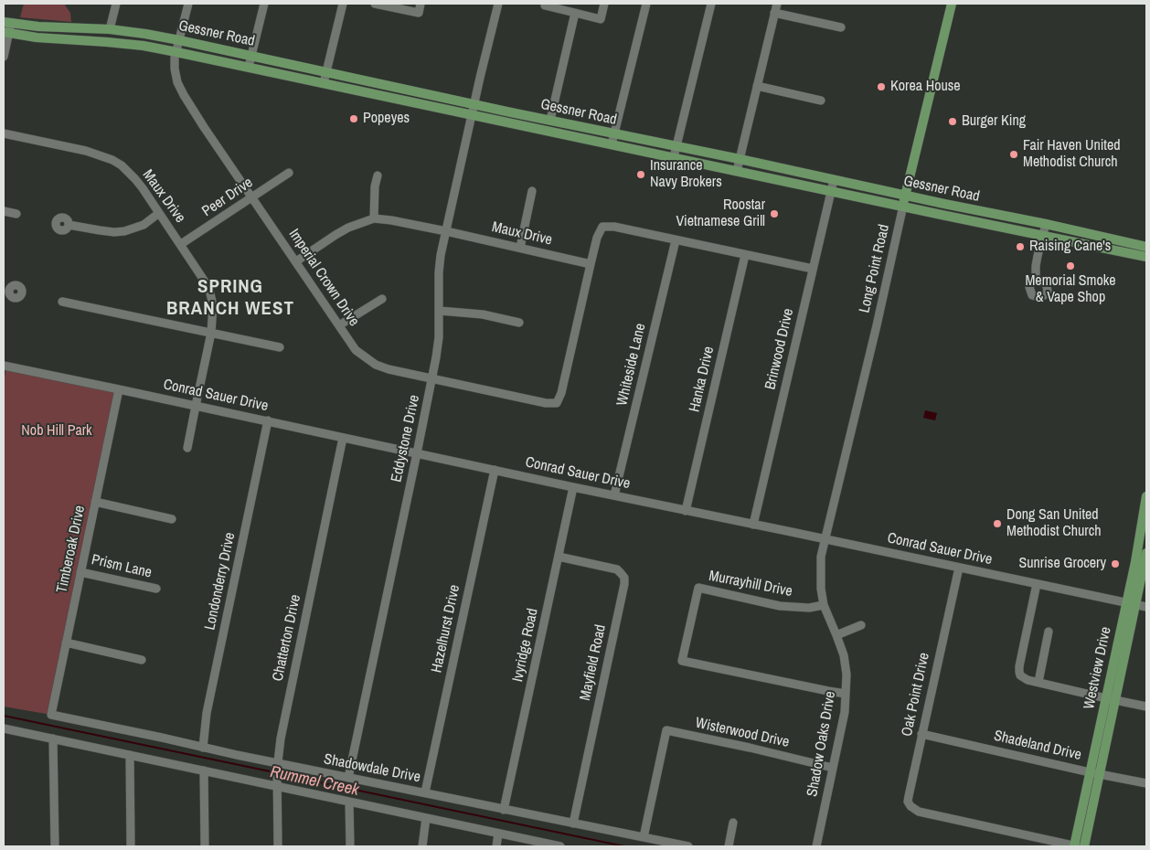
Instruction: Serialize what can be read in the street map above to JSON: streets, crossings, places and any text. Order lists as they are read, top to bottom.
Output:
{
  "streets": {
    "main road": ["Gessner Road", "Long Point Road", "Westview Drive"],
    "street": [
      "Maux Drive",
      "Peer Drive",
      "Imperial Crown Drive",
      "Brinwood Drive",
      "Whiteside Lane",
      "Hanka Drive",
      "Conrad Sauer Drive",
      "Eddystone Drive",
      "Timberoak Drive",
      "Prism Lane",
      "Londonderry Drive",
      "Murrayhill Drive",
      "Hazelhurst Drive",
      "Chatterton Drive",
      "Ivyridge Road",
      "Mayfield Road",
      "Oak Point Drive",
      "Wisterwood Drive",
      "Shadow Oaks Drive",
      "Shadeland Drive",
      "Shadowdale Drive"
    ]
  },
  "crossings": [
    ["Gessner Road", "Long Point Road"],
    ["Gessner Road", "Imperial Crown Drive"],
    ["Gessner Road", "Brinwood Drive"],
    ["Gessner Road", "Eddystone Drive"],
    ["Maux Drive", "Peer Drive"],
    ["Maux Drive", "Imperial Crown Drive"],
    ["Maux Drive", "Conrad Sauer Drive"],
    ["Maux Drive", "Eddystone Drive"],
    ["Peer Drive", "Imperial Crown Drive"],
    ["Long Point Road", "Conrad Sauer Drive"],
    ["Long Point Road", "Shadow Oaks Drive"],
    ["Imperial Crown Drive", "Eddystone Drive"],
    ["Brinwood Drive", "Conrad Sauer Drive"],
    ["Whiteside Lane", "Conrad Sauer Drive"],
    ["Hanka Drive", "Conrad Sauer Drive"],
    ["Conrad Sauer Drive", "Eddystone Drive"],
    ["Conrad Sauer Drive", "Timberoak Drive"],
    ["Conrad Sauer Drive", "Londonderry Drive"],
    ["Conrad Sauer Drive", "Hazelhurst Drive"],
    ["Conrad Sauer Drive", "Chatterton Drive"],
    ["Conrad Sauer Drive", "Ivyridge Road"],
    ["Conrad Sauer Drive", "Westview Drive"],
    ["Conrad Sauer Drive", "Oak Point Drive"],
    ["Conrad Sauer Drive", "Shadow Oaks Drive"],
    ["Eddystone Drive", "Shadowdale Drive"],
    ["Timberoak Drive", "Prism Lane"],
    ["Timberoak Drive", "Shadowdale Drive"],
    ["Londonderry Drive", "Shadowdale Drive"],
    ["Murrayhill Drive", "Shadow Oaks Drive"],
    ["Hazelhurst Drive", "Shadowdale Drive"],
    ["Chatterton Drive", "Shadowdale Drive"],
    ["Ivyridge Road", "Mayfield Road"],
    ["Ivyridge Road", "Shadowdale Drive"],
    ["Mayfield Road", "Shadowdale Drive"],
    ["Westview Drive", "Oak Point Drive"],
    ["Westview Drive", "Shadeland Drive"],
    ["Oak Point Drive", "Shadeland Drive"],
    ["Wisterwood Drive", "Shadow Oaks Drive"],
    ["Wisterwood Drive", "Shadowdale Drive"]
  ],
  "districts": ["SPRING BRANCH WEST"],
  "water": ["Rummel Creek"],
  "parks": ["Nob Hill Park"],
  "places": [
    "Korea House",
    "Popeyes",
    "Burger King",
    "Fair Haven United Methodist Church",
    "Insurance Navy Brokers",
    "Roostar Vietnamese Grill",
    "Raising Cane's",
    "Memorial Smoke & Vape Shop",
    "Dong San United Methodist Church",
    "Sunrise Grocery"
  ]
}
